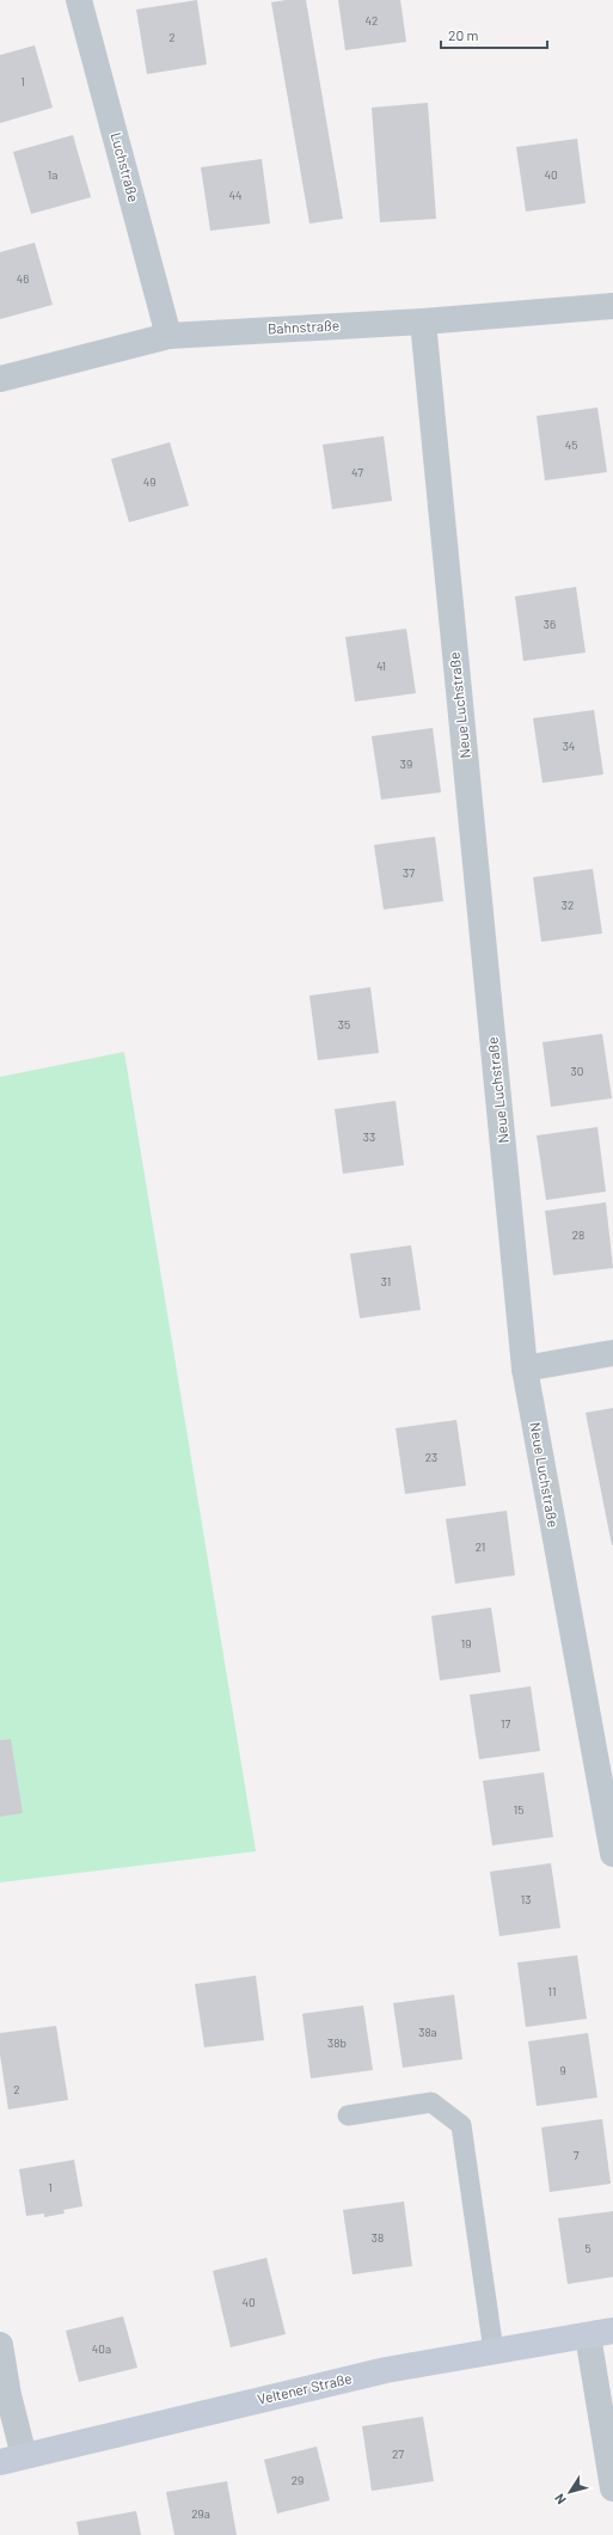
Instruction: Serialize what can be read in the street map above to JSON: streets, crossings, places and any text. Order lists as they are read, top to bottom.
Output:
{
  "streets": {
    "main road": ["Veltener Straße"],
    "street": ["Luchstraße", "Bahnstraße", "Neue Luchstraße"]
  },
  "crossings": [
    ["Luchstraße", "Bahnstraße"],
    ["Bahnstraße", "Neue Luchstraße"]
  ],
  "house_numbers": [
    "42",
    "2",
    "1",
    "1a",
    "40",
    "44",
    "46",
    "45",
    "47",
    "49",
    "36",
    "41",
    "34",
    "39",
    "37",
    "32",
    "35",
    "30",
    "33",
    "28",
    "31",
    "23",
    "21",
    "19",
    "17",
    "15",
    "13",
    "11",
    "38a",
    "38b",
    "9",
    "2",
    "7",
    "1",
    "38",
    "5",
    "40",
    "40a",
    "27",
    "29",
    "29a"
  ],
  "scale_bar": "20 m",
  "north": "bottom left"
}
